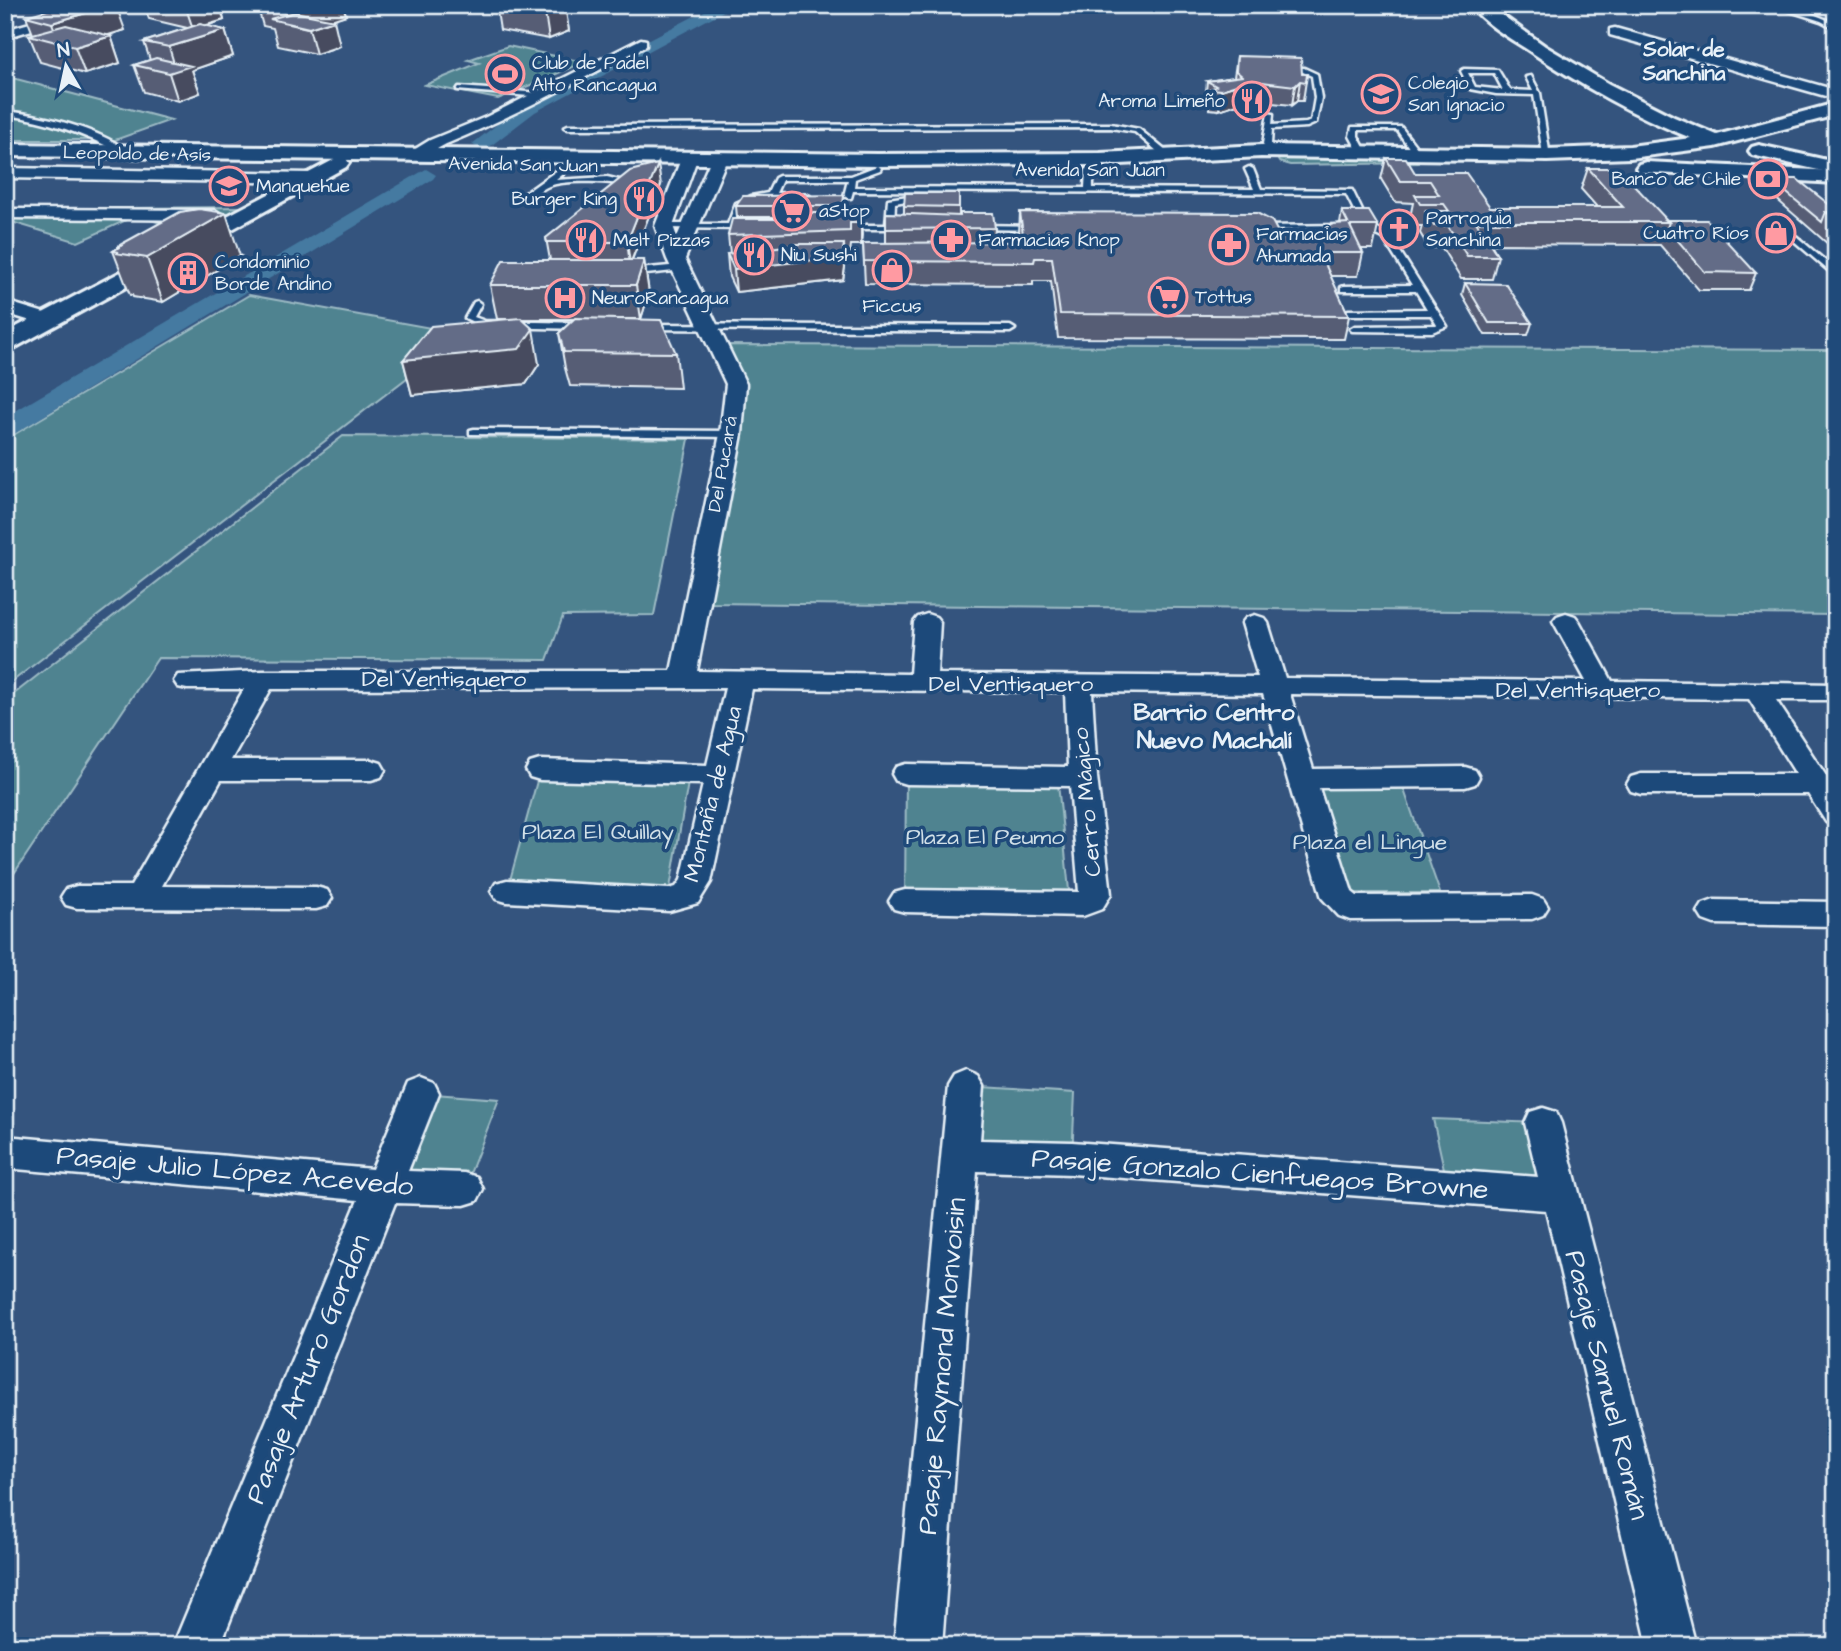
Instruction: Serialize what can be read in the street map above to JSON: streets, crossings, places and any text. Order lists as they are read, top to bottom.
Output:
{
  "streets": {
    "main road": ["Avenida San Juan"],
    "street": [
      "Leopoldo de Asís",
      "Del Pucará",
      "Del Ventisquero",
      "Montaña de Agua",
      "Cerro Mágico",
      "Pasaje Julio López Acevedo",
      "Pasaje Gonzalo Cienfuegos Browne",
      "Pasaje Raymond Monvoisin",
      "Pasaje Arturo Gordon",
      "Pasaje Samuel Román"
    ]
  },
  "crossings": [
    ["Del Pucará", "Del Ventisquero"],
    ["Del Ventisquero", "Montaña de Agua"],
    ["Del Ventisquero", "Cerro Mágico"],
    ["Pasaje Julio López Acevedo", "Pasaje Arturo Gordon"],
    ["Pasaje Gonzalo Cienfuegos Browne", "Pasaje Raymond Monvoisin"],
    ["Pasaje Gonzalo Cienfuegos Browne", "Pasaje Samuel Román"]
  ],
  "districts": ["Solar de Sanchina", "Barrio Centro Nuevo Machalí"],
  "parks": ["Plaza El Quillay", "Plaza El Peumo", "Plaza el Lingue"],
  "places": {
    "sports": ["Club de Padel Alto Rancagua"],
    "school or university": ["Colegio San Ignacio", "Manquehue"],
    "restaurant": [
      "Aroma Limeño",
      "Burger King",
      "Melt Pizzas",
      "Niu Sushi"
    ],
    "bank": ["Banco de Chile"],
    "supermarket": ["aStop", "Tottus"],
    "church": ["Parroquia Sanchina"],
    "shop": ["Cuatro Ríos", "Ficcus"],
    "pharmacy": ["Farmacias Knop", "Farmacias Ahumada"],
    "building": ["Condominio Borde Andino"],
    "hospital": ["NeuroRancagua"]
  },
  "north": "top"
}
